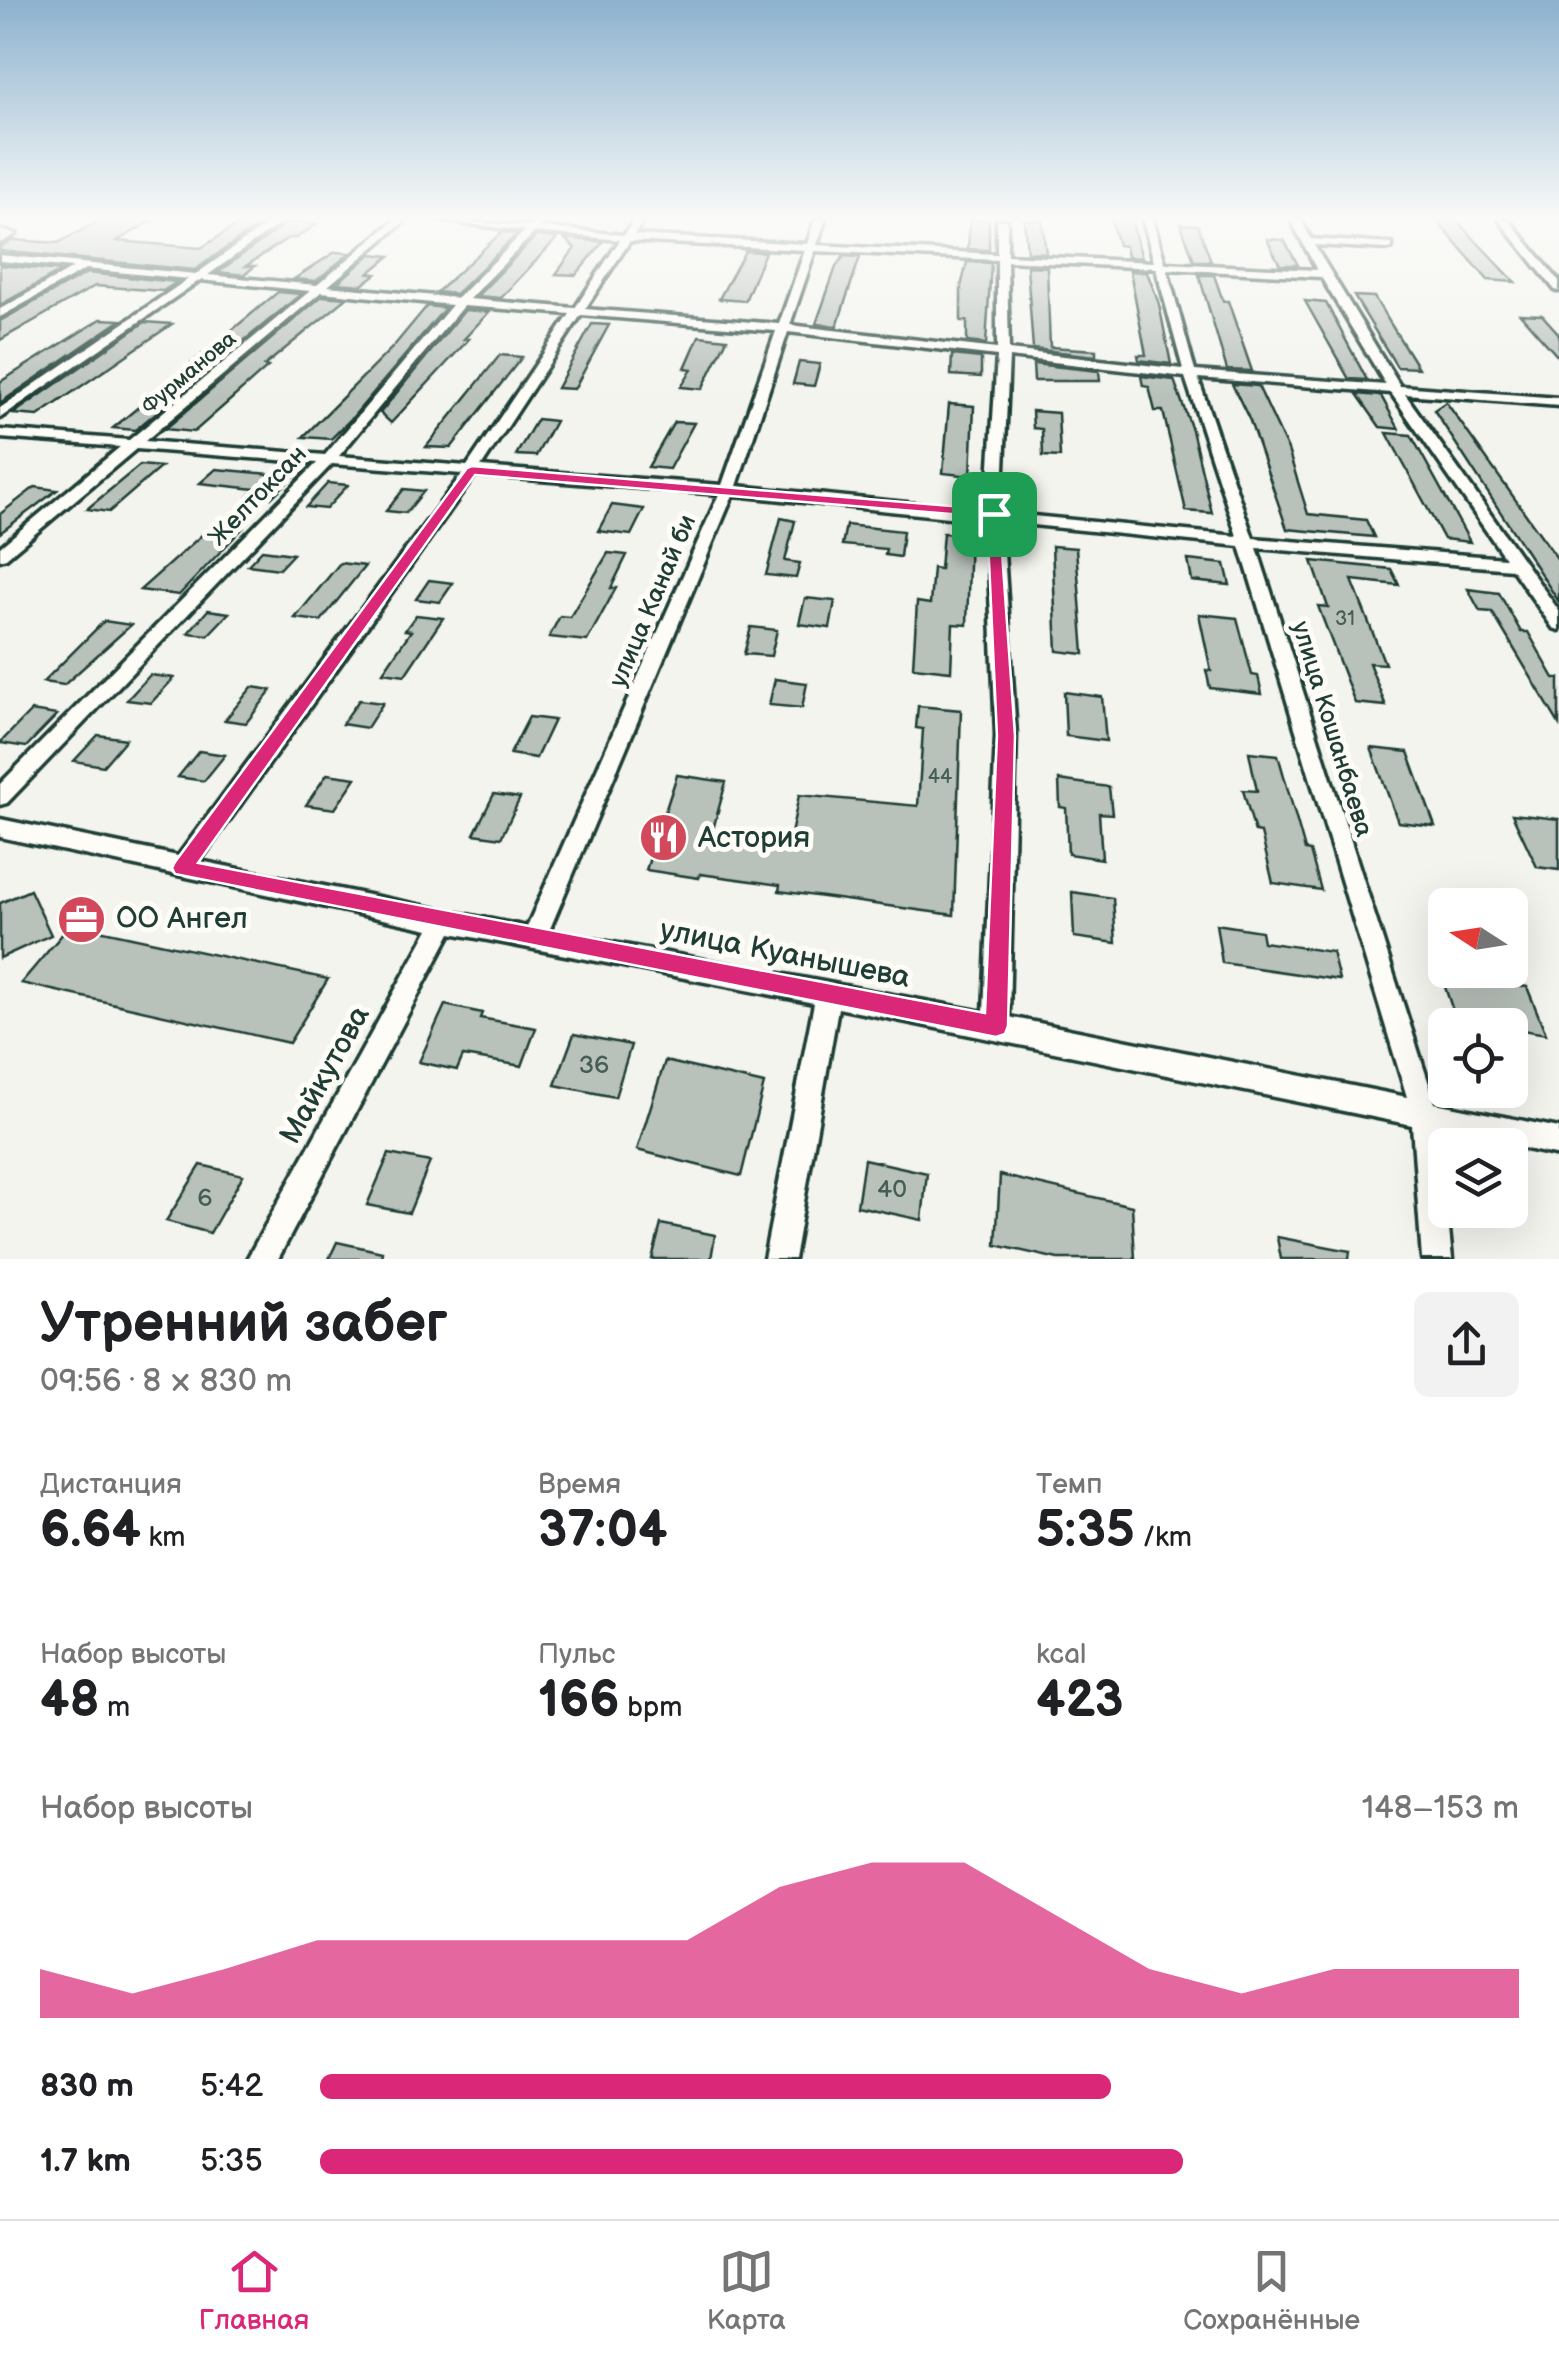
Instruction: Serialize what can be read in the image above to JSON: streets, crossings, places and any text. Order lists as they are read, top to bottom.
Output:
{
  "streets": {
    "street": [
      "Фурманова",
      "Желтоксан",
      "улица Канай би",
      "улица Кошанбаева",
      "улица Куанышева",
      "Майкутова"
    ]
  },
  "crossings": [
    ["улица Канай би", "улица Куанышева"],
    ["улица Кошанбаева", "улица Куанышева"],
    ["улица Куанышева", "Майкутова"]
  ],
  "places": {
    "restaurant": ["Астория"],
    "office": ["ОО Ангел"]
  },
  "house_numbers": [
    "31",
    "44",
    "36",
    "40",
    "6"
  ],
  "north": "left",
  "page": {
    "heading": ["Утренний забег", "09:56 · 8 × 830 m"],
    "stats": [
      ["Дистанция", "6.64 km"],
      ["Время", "37:04"],
      ["Темп", "5:35 /km"],
      ["Набор высоты", "48 m"],
      ["Пульс", "166 bpm"],
      ["kcal", "423"]
    ],
    "chart": ["Набор высоты", "148–153 m"],
    "list": [
      {
        "name": "830 m",
        "note": "5:42"
      },
      {
        "name": "1.7 km",
        "note": "5:35"
      }
    ],
    "tabs": ["Главная", "Карта", "Сохранённые"]
  }
}
